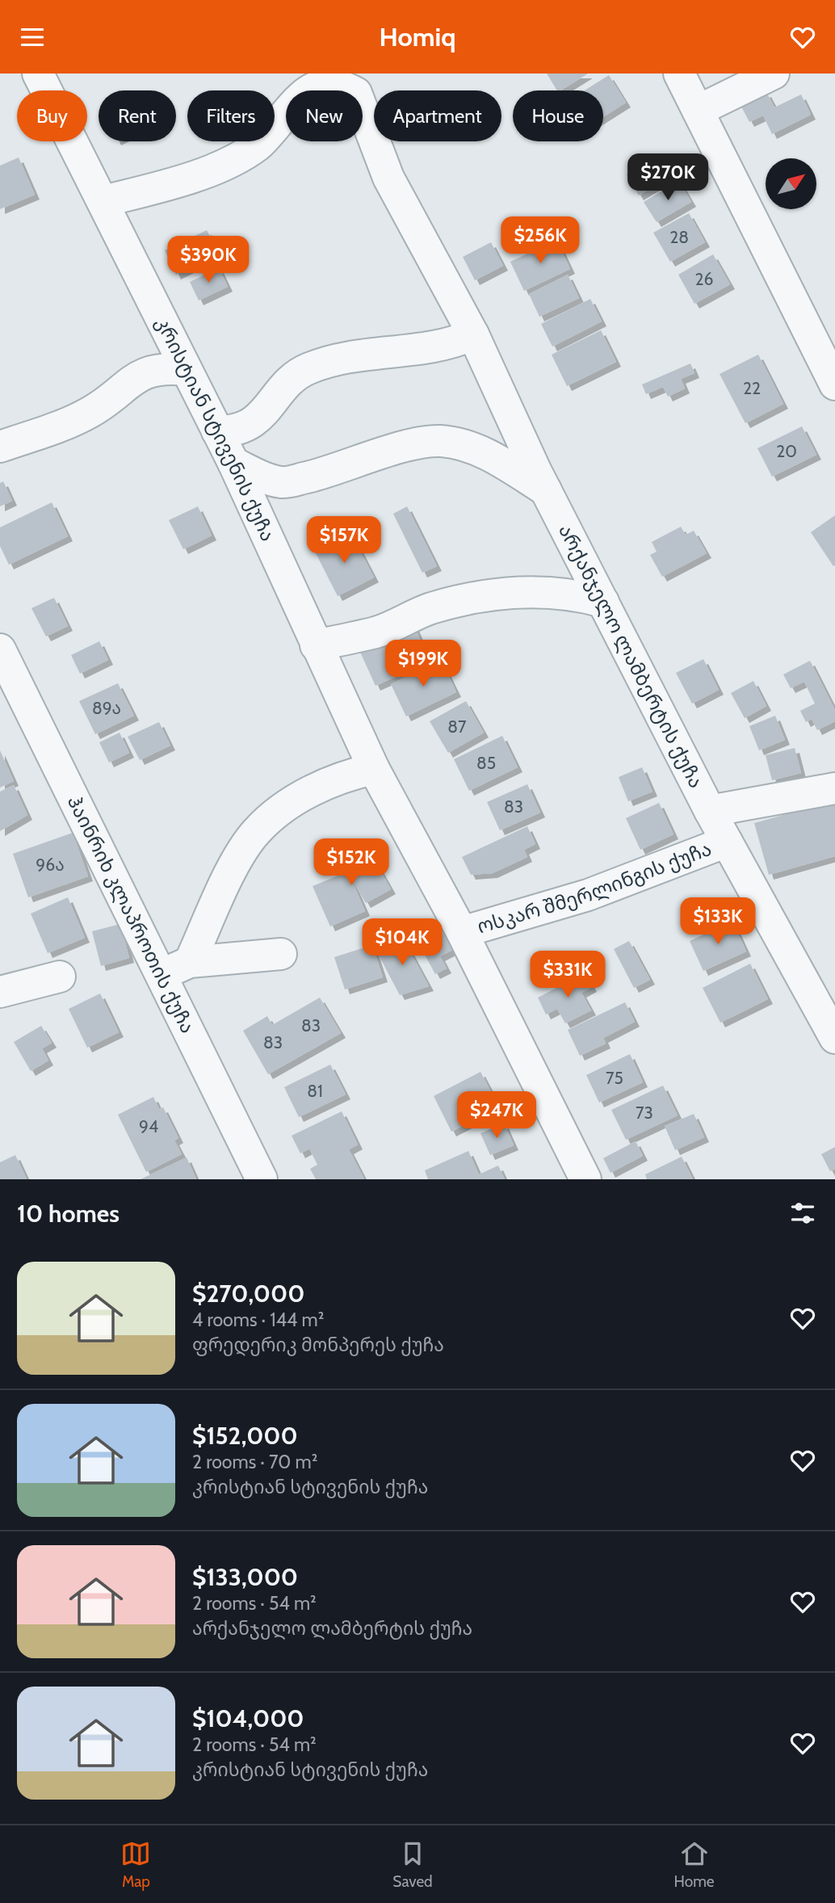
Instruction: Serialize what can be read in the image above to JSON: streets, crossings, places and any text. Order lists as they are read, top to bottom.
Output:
{
  "streets": {
    "street": [
      "კრისტიან სტივენის ქუჩა",
      "არქანჯელო ლამბერტის ქუჩა",
      "ოსკარ შმერლინგის ქუჩა",
      "ჰაინრიხ კლაპროთის ქუჩა"
    ]
  },
  "crossings": [
    ["კრისტიან სტივენის ქუჩა", "არქანჯელო ლამბერტის ქუჩა"],
    ["კრისტიან სტივენის ქუჩა", "ოსკარ შმერლინგის ქუჩა"],
    ["არქანჯელო ლამბერტის ქუჩა", "ოსკარ შმერლინგის ქუჩა"]
  ],
  "house_numbers": [
    "28",
    "26",
    "22",
    "20",
    "89ა",
    "87",
    "85",
    "83",
    "96ა",
    "83",
    "83",
    "75",
    "81",
    "73",
    "94"
  ],
  "north": "top right",
  "page": {
    "header": "Homiq",
    "chip": [
      "Buy",
      "Rent",
      "Filters",
      "New",
      "Apartment",
      "House"
    ],
    "price": [
      "$270K",
      "$256K",
      "$390K",
      "$157K",
      "$199K",
      "$152K",
      "$133K",
      "$104K",
      "$331K",
      "$247K"
    ],
    "heading": "10 homes",
    "list": [
      {
        "name": "$270,000",
        "note": "4 rooms · 144 m² · ფრედერიკ მონპერეს ქუჩა"
      },
      {
        "name": "$152,000",
        "note": "2 rooms · 70 m² · კრისტიან სტივენის ქუჩა"
      },
      {
        "name": "$133,000",
        "note": "2 rooms · 54 m² · არქანჯელო ლამბერტის ქუჩა"
      },
      {
        "name": "$104,000",
        "note": "2 rooms · 54 m² · კრისტიან სტივენის ქუჩა"
      }
    ],
    "tabs": ["Map", "Saved", "Home"]
  }
}
